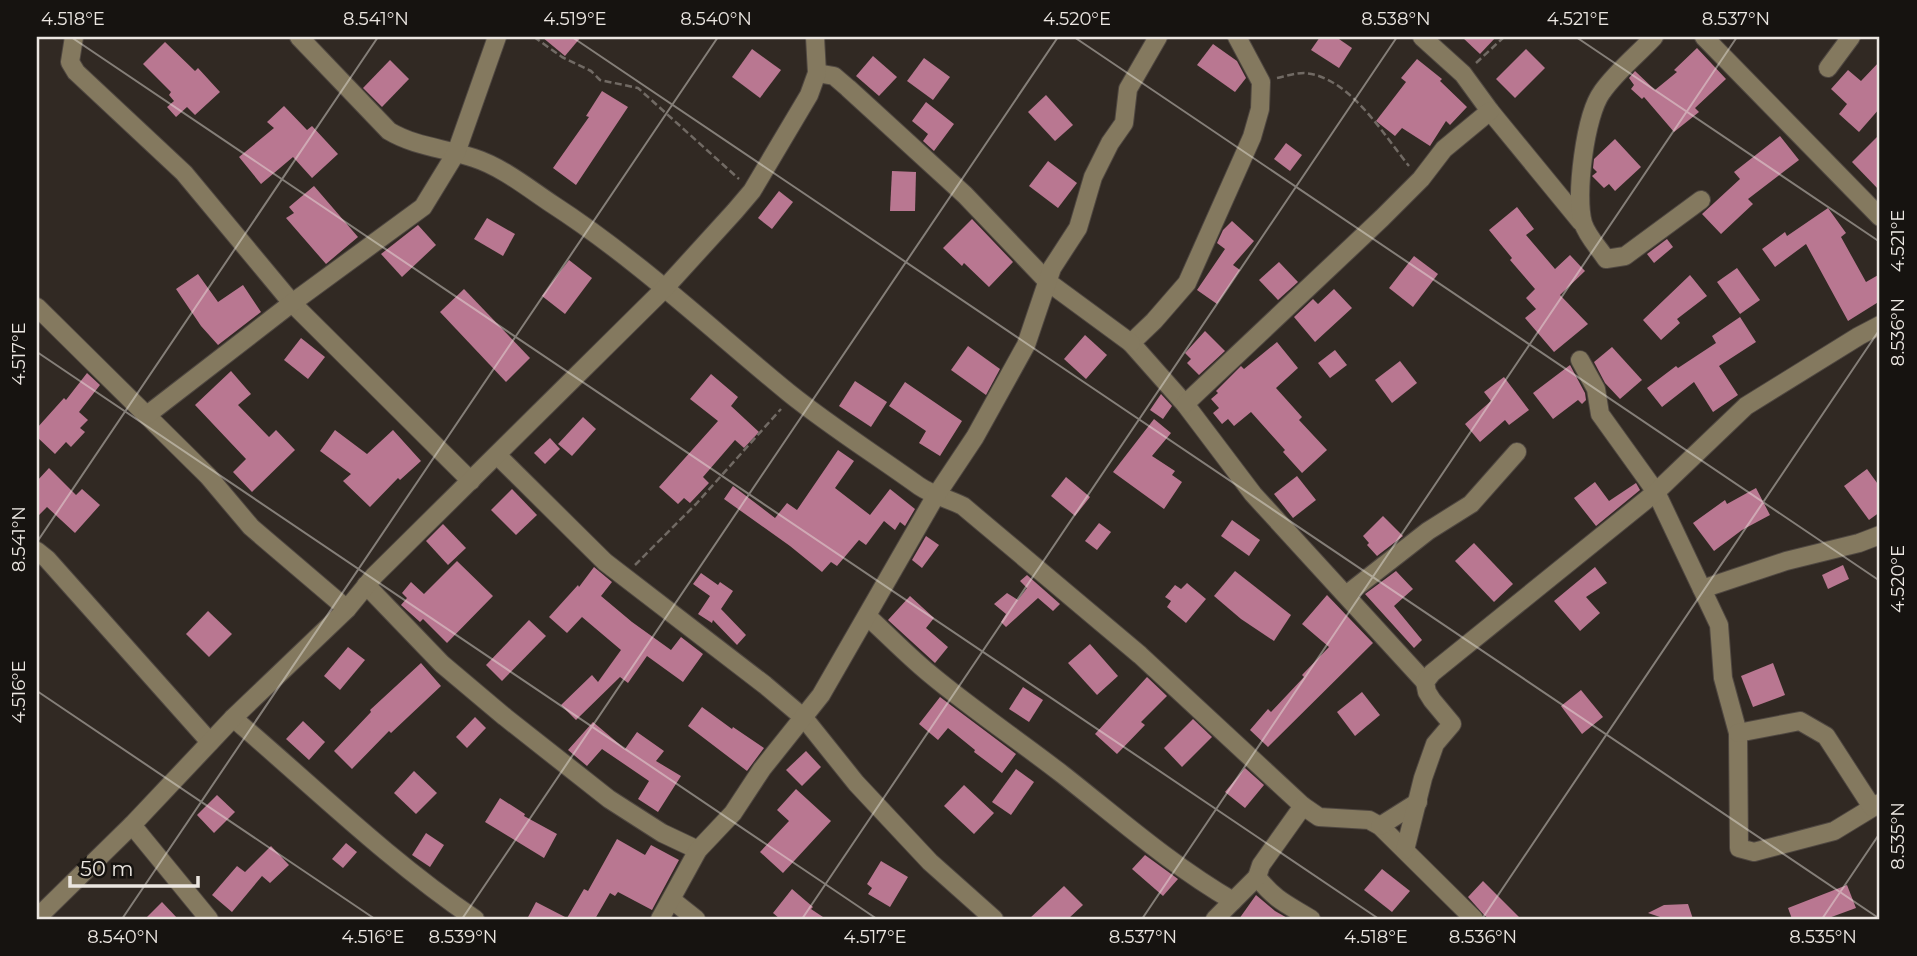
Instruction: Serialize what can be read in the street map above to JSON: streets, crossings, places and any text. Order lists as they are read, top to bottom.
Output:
{
  "scale_bar": "50 m",
  "coordinates": [
    "4.518°E",
    "8.541°N",
    "4.519°E",
    "8.540°N",
    "4.520°E",
    "8.538°N",
    "4.521°E",
    "8.537°N",
    "8.536°N",
    "4.517°E",
    "4.516°E",
    "8.535°N",
    "8.539°N"
  ]
}
